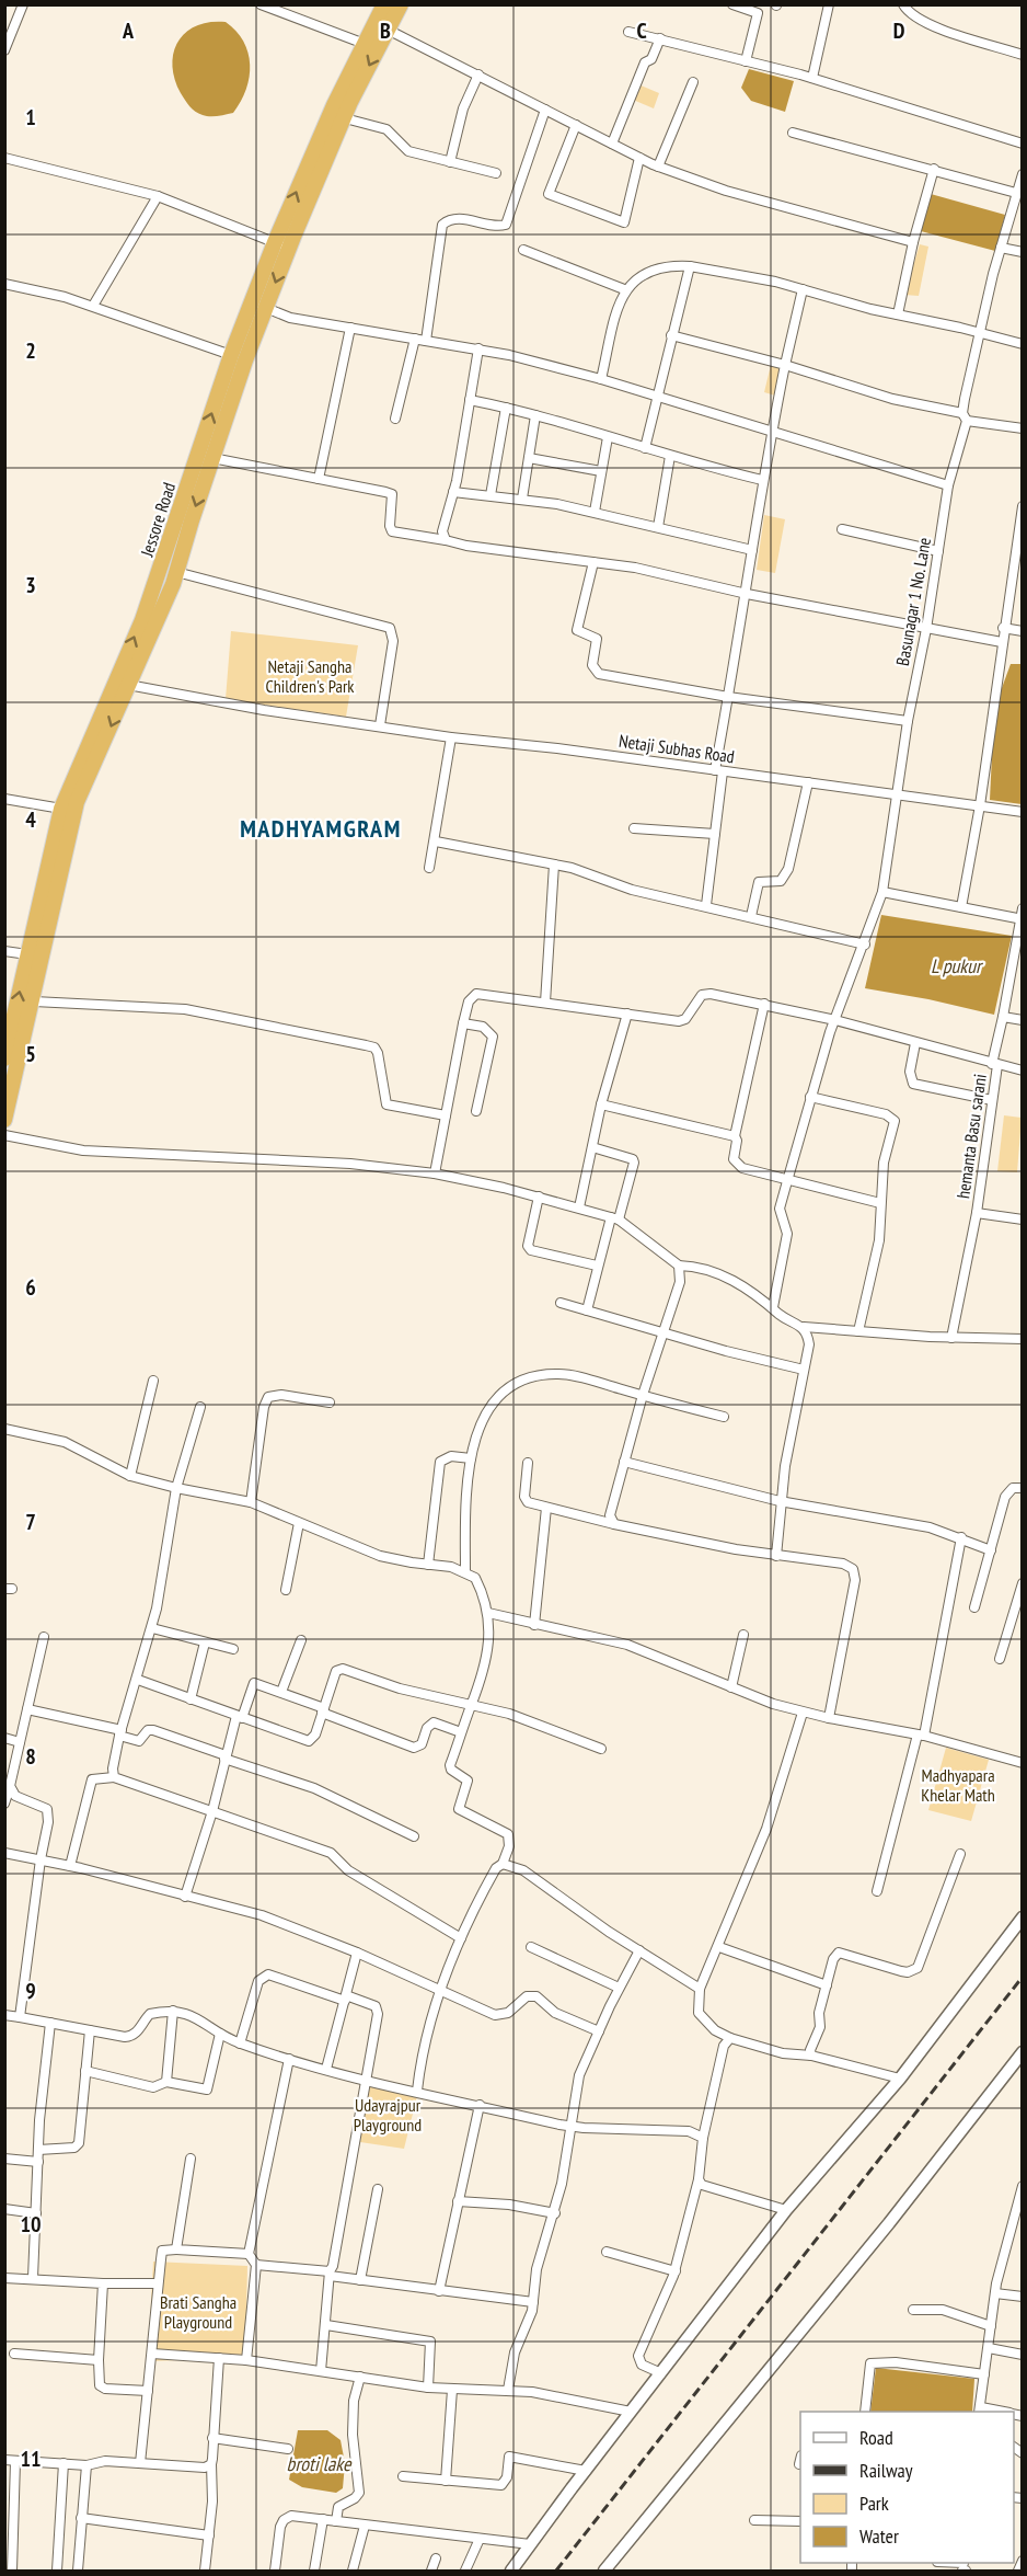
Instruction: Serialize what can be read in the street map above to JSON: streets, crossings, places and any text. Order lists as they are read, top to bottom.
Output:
{
  "streets": {
    "highway": ["Jessore Road"],
    "street": ["Basunagar 1 No. Lane", "Netaji Subhas Road", "hemanta Basu sarani"]
  },
  "crossings": [
    ["Basunagar 1 No. Lane", "Netaji Subhas Road"]
  ],
  "districts": ["MADHYAMGRAM"],
  "water": ["L pukur", "broti lake"],
  "parks": [
    "Netaji Sangha Children's Park",
    "Madhyapara Khelar Math",
    "Udayrajpur Playground",
    "Brati Sangha Playground"
  ],
  "legend": [
    "Road",
    "Railway",
    "Park",
    "Water"
  ],
  "grid": {
    "columns": [
      "A",
      "B",
      "C",
      "D"
    ],
    "rows": [
      "1",
      "2",
      "3",
      "4",
      "5",
      "6",
      "7",
      "8",
      "9",
      "10",
      "11"
    ]
  }
}
